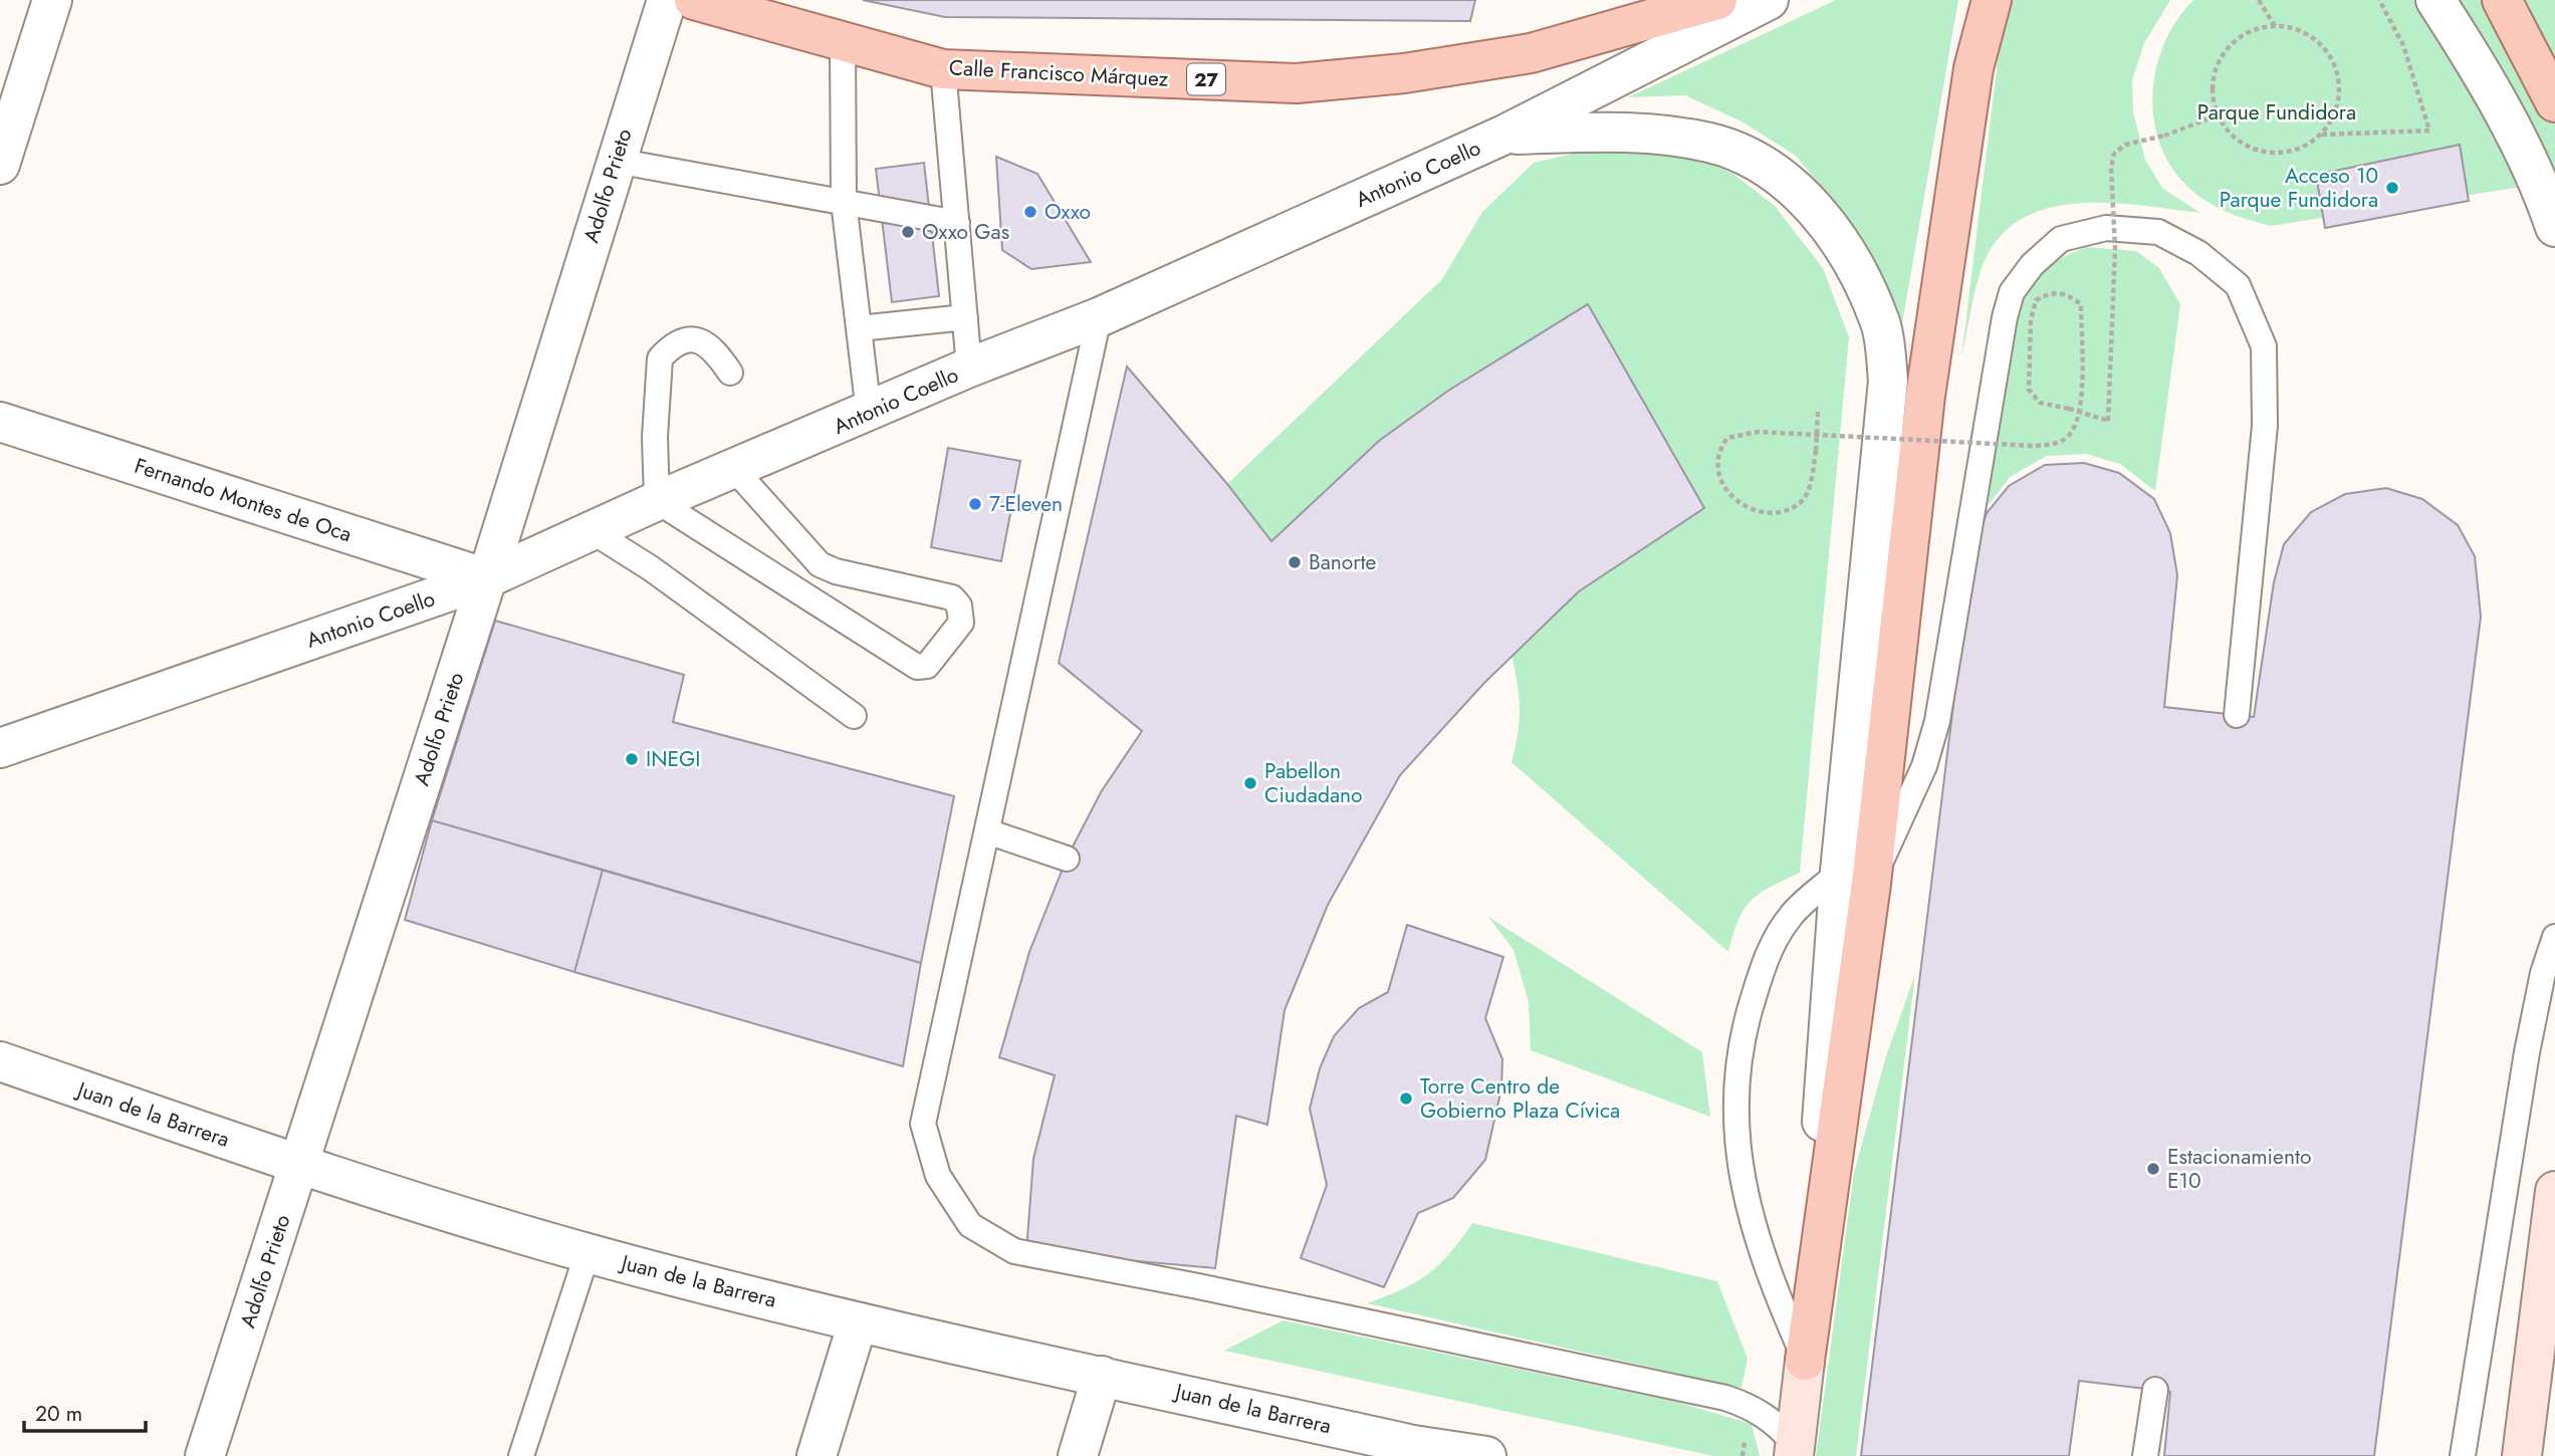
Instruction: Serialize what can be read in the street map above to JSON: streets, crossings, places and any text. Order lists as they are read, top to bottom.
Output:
{
  "streets": {
    "main road": ["Calle Francisco Márquez", "27"],
    "street": [
      "Antonio Coello",
      "Adolfo Prieto",
      "Fernando Montes de Oca",
      "Juan de la Barrera"
    ]
  },
  "crossings": [
    ["Antonio Coello", "Adolfo Prieto"],
    ["Antonio Coello", "Fernando Montes de Oca"],
    ["Adolfo Prieto", "Fernando Montes de Oca"],
    ["Adolfo Prieto", "Juan de la Barrera"]
  ],
  "parks": ["Parque Fundidora"],
  "places": [
    "Acceso 10 Parque Fundidora",
    "Oxxo",
    "Oxxo Gas",
    "7-Eleven",
    "Banorte",
    "INEGI",
    "Pabellon Ciudadano",
    "Torre Centro de Gobierno Plaza Cívica",
    "Estacionamiento E10"
  ],
  "scale_bar": "20 m"
}
